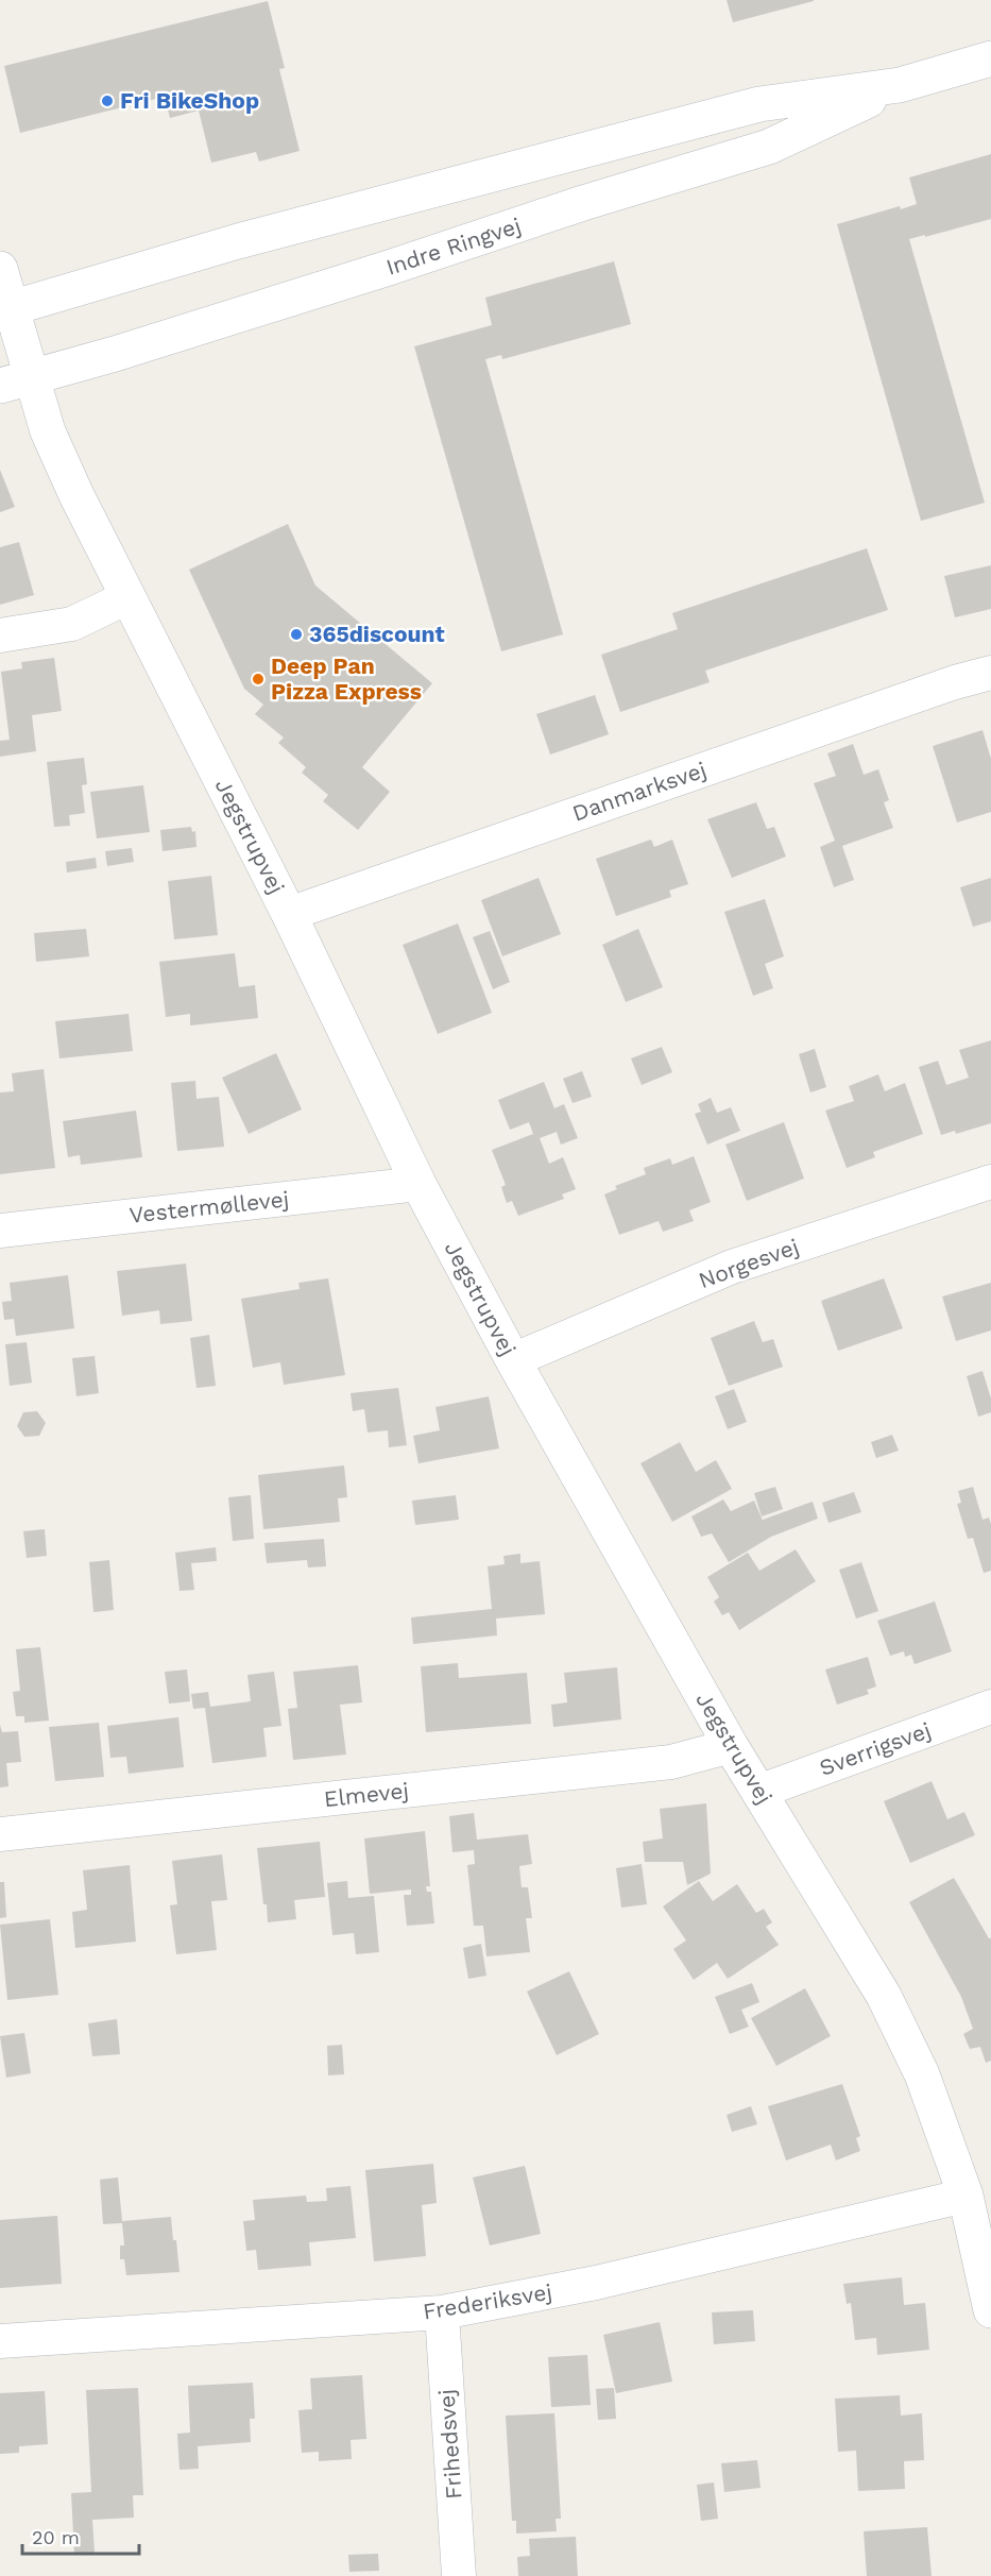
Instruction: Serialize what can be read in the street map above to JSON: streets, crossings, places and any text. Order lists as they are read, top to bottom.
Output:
{
  "streets": {
    "street": [
      "Indre Ringvej",
      "Danmarksvej",
      "Jegstrupvej",
      "Vestermøllevej",
      "Norgesvej",
      "Sverrigsvej",
      "Elmevej",
      "Frederiksvej",
      "Frihedsvej"
    ]
  },
  "crossings": [
    ["Indre Ringvej", "Jegstrupvej"],
    ["Danmarksvej", "Jegstrupvej"],
    ["Jegstrupvej", "Vestermøllevej"],
    ["Jegstrupvej", "Norgesvej"],
    ["Jegstrupvej", "Sverrigsvej"],
    ["Jegstrupvej", "Elmevej"],
    ["Jegstrupvej", "Frederiksvej"],
    ["Frederiksvej", "Frihedsvej"]
  ],
  "places": ["Fri BikeShop", "365discount", "Deep Pan Pizza Express"],
  "scale_bar": "20 m"
}
